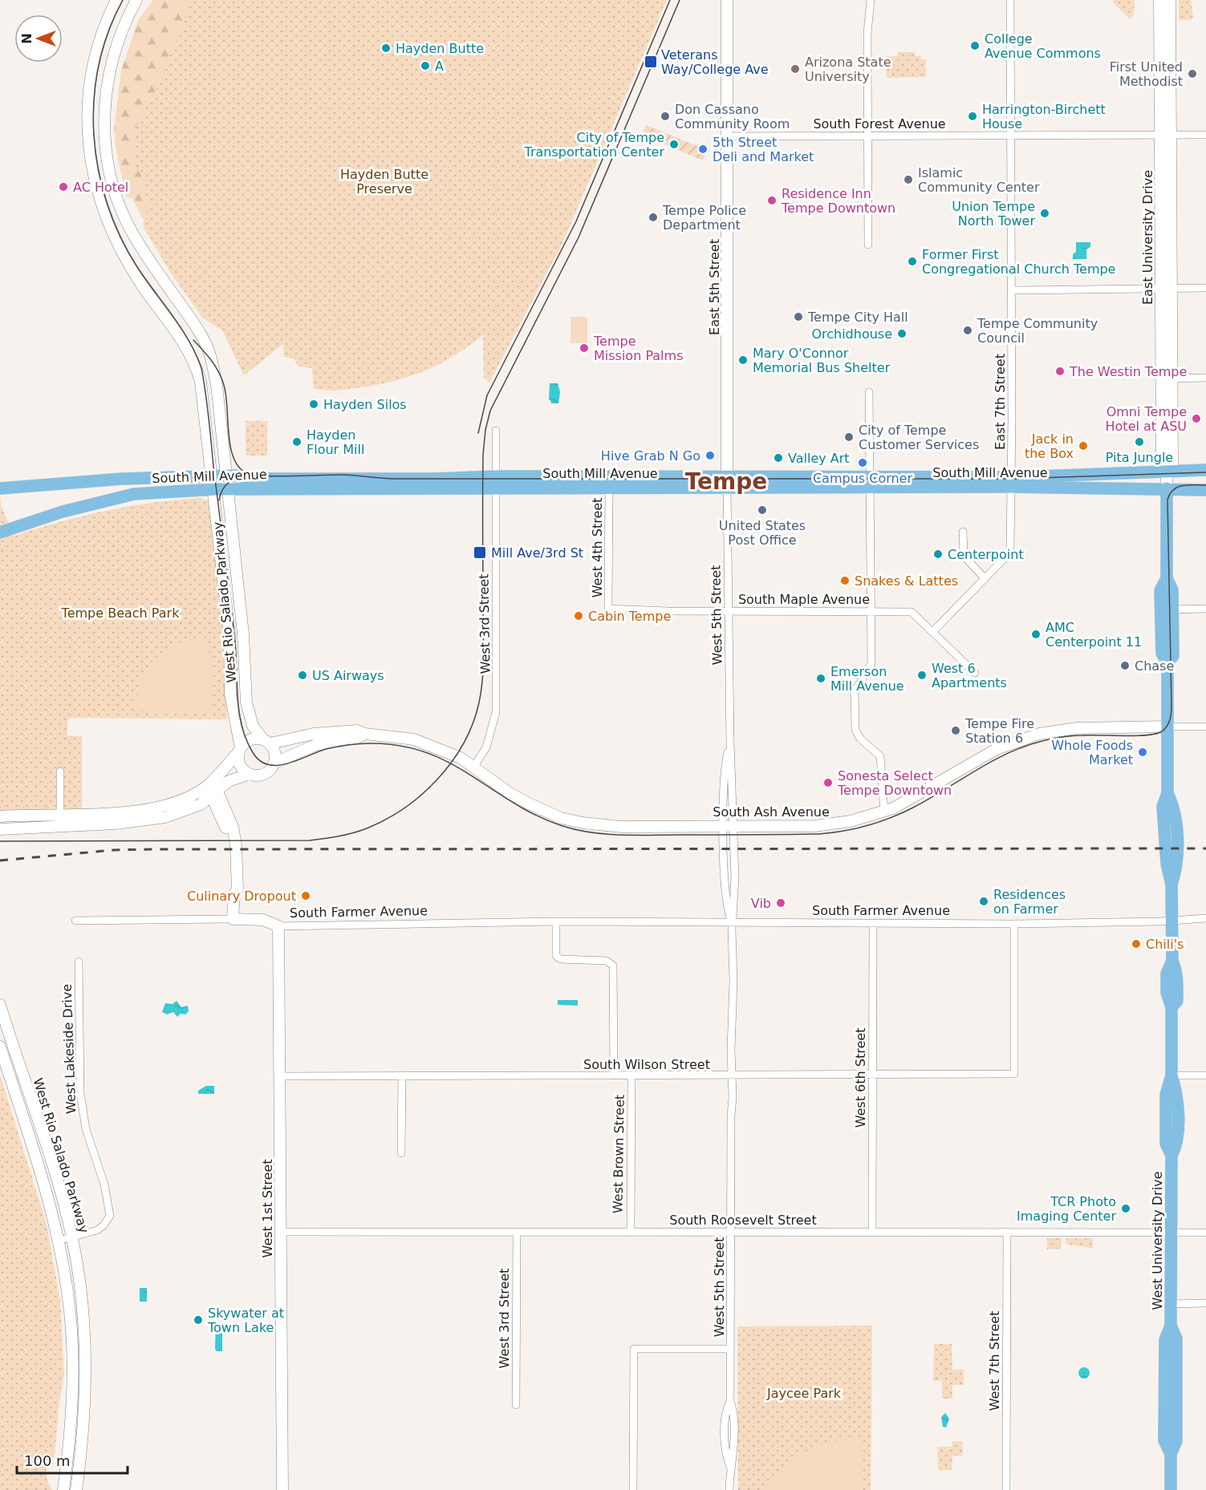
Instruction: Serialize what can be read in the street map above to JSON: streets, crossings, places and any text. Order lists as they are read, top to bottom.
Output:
{
  "streets": {
    "main road": [
      "East University Drive",
      "East 5th Street",
      "South Mill Avenue",
      "West Rio Salado Parkway",
      "South Ash Avenue",
      "South Farmer Avenue",
      "West 1st Street",
      "West University Drive"
    ],
    "street": [
      "South Forest Avenue",
      "East 7th Street",
      "West 4th Street",
      "South Maple Avenue",
      "West 5th Street",
      "West 3rd Street",
      "West Lakeside Drive",
      "South Wilson Street",
      "West 6th Street",
      "West Brown Street",
      "South Roosevelt Street",
      "West 7th Street"
    ]
  },
  "crossings": [
    ["South Forest Avenue", "East University Drive"],
    ["South Forest Avenue", "East 5th Street"],
    ["South Forest Avenue", "East 7th Street"],
    ["East University Drive", "South Mill Avenue"],
    ["East University Drive", "West University Drive"],
    ["East 5th Street", "South Mill Avenue"],
    ["East 5th Street", "West 5th Street"],
    ["East 7th Street", "South Mill Avenue"],
    ["South Mill Avenue", "West 4th Street"],
    ["South Mill Avenue", "West Rio Salado Parkway"],
    ["South Mill Avenue", "West 5th Street"],
    ["South Mill Avenue", "West 3rd Street"],
    ["South Mill Avenue", "West University Drive"],
    ["West 4th Street", "South Maple Avenue"],
    ["South Maple Avenue", "West 5th Street"],
    ["West Rio Salado Parkway", "South Ash Avenue"],
    ["West Rio Salado Parkway", "West Lakeside Drive"],
    ["West 5th Street", "South Ash Avenue"],
    ["West 5th Street", "South Farmer Avenue"],
    ["West 5th Street", "South Wilson Street"],
    ["West 5th Street", "South Roosevelt Street"],
    ["West 3rd Street", "South Ash Avenue"],
    ["West 3rd Street", "South Roosevelt Street"],
    ["South Ash Avenue", "West University Drive"],
    ["South Farmer Avenue", "South Wilson Street"],
    ["South Farmer Avenue", "West 6th Street"],
    ["South Farmer Avenue", "West 1st Street"],
    ["South Farmer Avenue", "West University Drive"],
    ["South Wilson Street", "West 6th Street"],
    ["South Wilson Street", "West Brown Street"],
    ["South Wilson Street", "West 1st Street"],
    ["West 6th Street", "South Roosevelt Street"],
    ["West Brown Street", "South Roosevelt Street"],
    ["West 1st Street", "South Roosevelt Street"],
    ["South Roosevelt Street", "West University Drive"],
    ["South Roosevelt Street", "West 7th Street"]
  ],
  "districts": ["Tempe"],
  "parks": ["Hayden Butte Preserve", "Tempe Beach Park", "Jaycee Park"],
  "places": {
    "other": [
      "College Avenue Commons",
      "Hayden Butte",
      "A",
      "Arizona State University",
      "First United Methodist",
      "Don Cassano Community Room",
      "Harrington-Birchett House",
      "City of Tempe Transportation Center",
      "5th Street Deli and Market",
      "Islamic Community Center",
      "AC Hotel",
      "Residence Inn Tempe Downtown",
      "Union Tempe North Tower",
      "Tempe Police Department",
      "Former First Congregational Church Tempe",
      "Tempe City Hall",
      "Tempe Community Council",
      "Orchidhouse",
      "Tempe Mission Palms",
      "Mary O'Connor Memorial Bus Shelter",
      "The Westin Tempe",
      "Hayden Silos",
      "Omni Tempe Hotel at ASU",
      "City of Tempe Customer Services",
      "Hayden Flour Mill",
      "Pita Jungle",
      "Jack in the Box",
      "Hive Grab N Go",
      "Valley Art",
      "Campus Corner",
      "United States Post Office",
      "Centerpoint",
      "Snakes & Lattes",
      "Cabin Tempe",
      "AMC Centerpoint 11",
      "Chase",
      "US Airways",
      "West 6 Apartments",
      "Emerson Mill Avenue",
      "Tempe Fire Station 6",
      "Whole Foods Market",
      "Sonesta Select Tempe Downtown",
      "Culinary Dropout",
      "Residences on Farmer",
      "Vib",
      "Chili's",
      "TCR Photo Imaging Center",
      "Skywater at Town Lake"
    ],
    "transit": ["Veterans Way/College Ave", "Mill Ave/3rd St"]
  },
  "scale_bar": "100 m",
  "north": "left"
}
